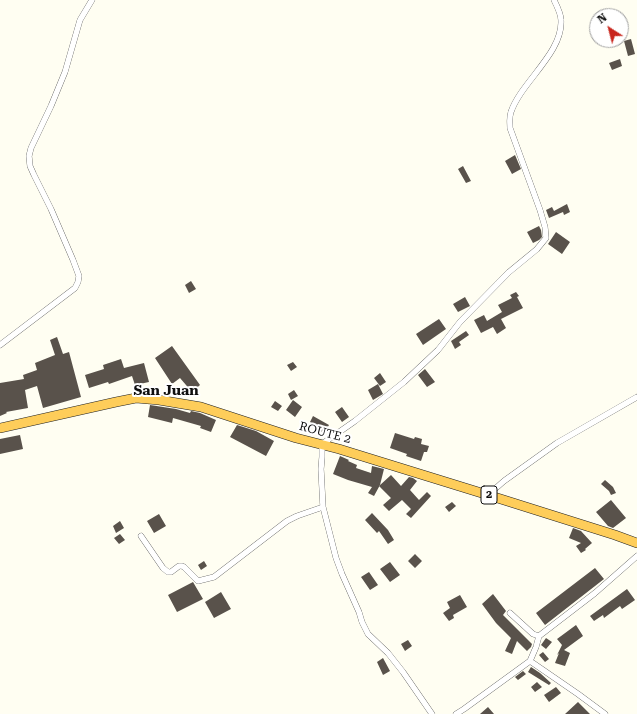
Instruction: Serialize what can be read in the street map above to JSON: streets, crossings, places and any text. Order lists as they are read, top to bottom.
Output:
{
  "streets": {
    "highway": ["ROUTE 2", "2"]
  },
  "districts": ["San Juan"],
  "north": "top left"
}
